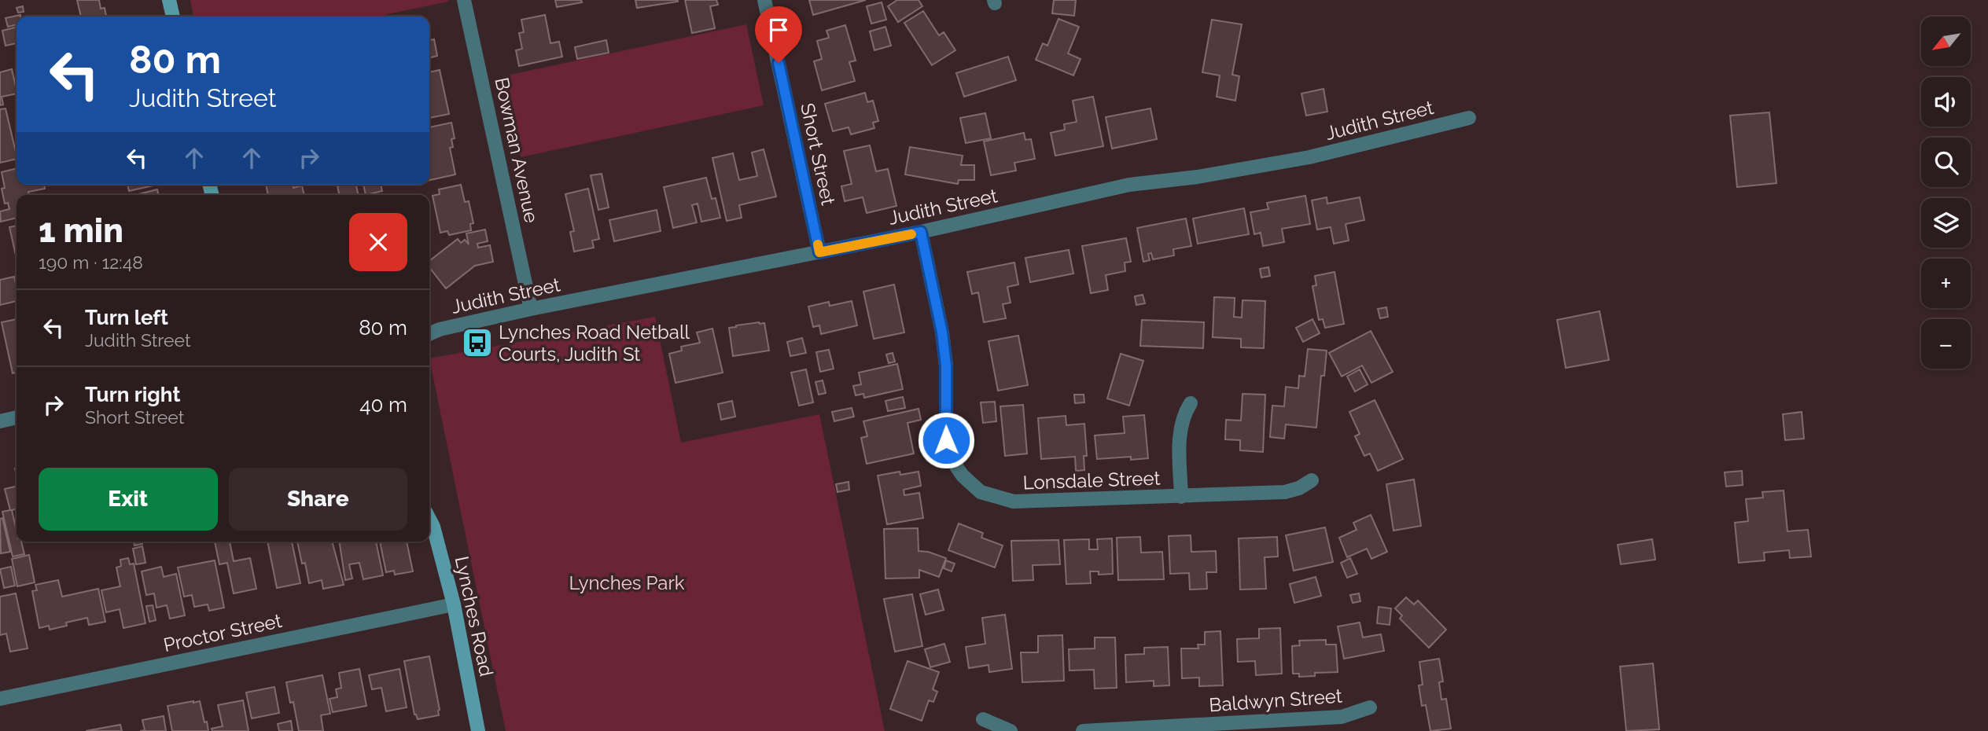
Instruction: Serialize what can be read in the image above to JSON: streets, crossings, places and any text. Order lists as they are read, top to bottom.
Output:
{
  "streets": {
    "street": [
      "Judith Street",
      "Bowman Avenue",
      "Short Street",
      "Lonsdale Street",
      "Lynches Road",
      "Proctor Street",
      "Baldwyn Street"
    ]
  },
  "crossings": [
    ["Judith Street", "Bowman Avenue"],
    ["Judith Street", "Short Street"],
    ["Judith Street", "Lonsdale Street"],
    ["Lynches Road", "Proctor Street"]
  ],
  "parks": ["Lynches Park"],
  "places": {
    "bus stop": ["Lynches Road Netball Courts, Judith St"]
  },
  "north": "bottom left",
  "page": {
    "map_buttons": ["+", "−"],
    "turn": ["80 m", "Judith Street"],
    "heading": ["1 min", "190 m · 12:48"],
    "list": [
      {
        "name": "Turn left",
        "note": "Judith Street",
        "value": "80 m"
      },
      {
        "name": "Turn right",
        "note": "Short Street",
        "value": "40 m"
      }
    ],
    "buttons": ["Exit", "Share"]
  }
}
